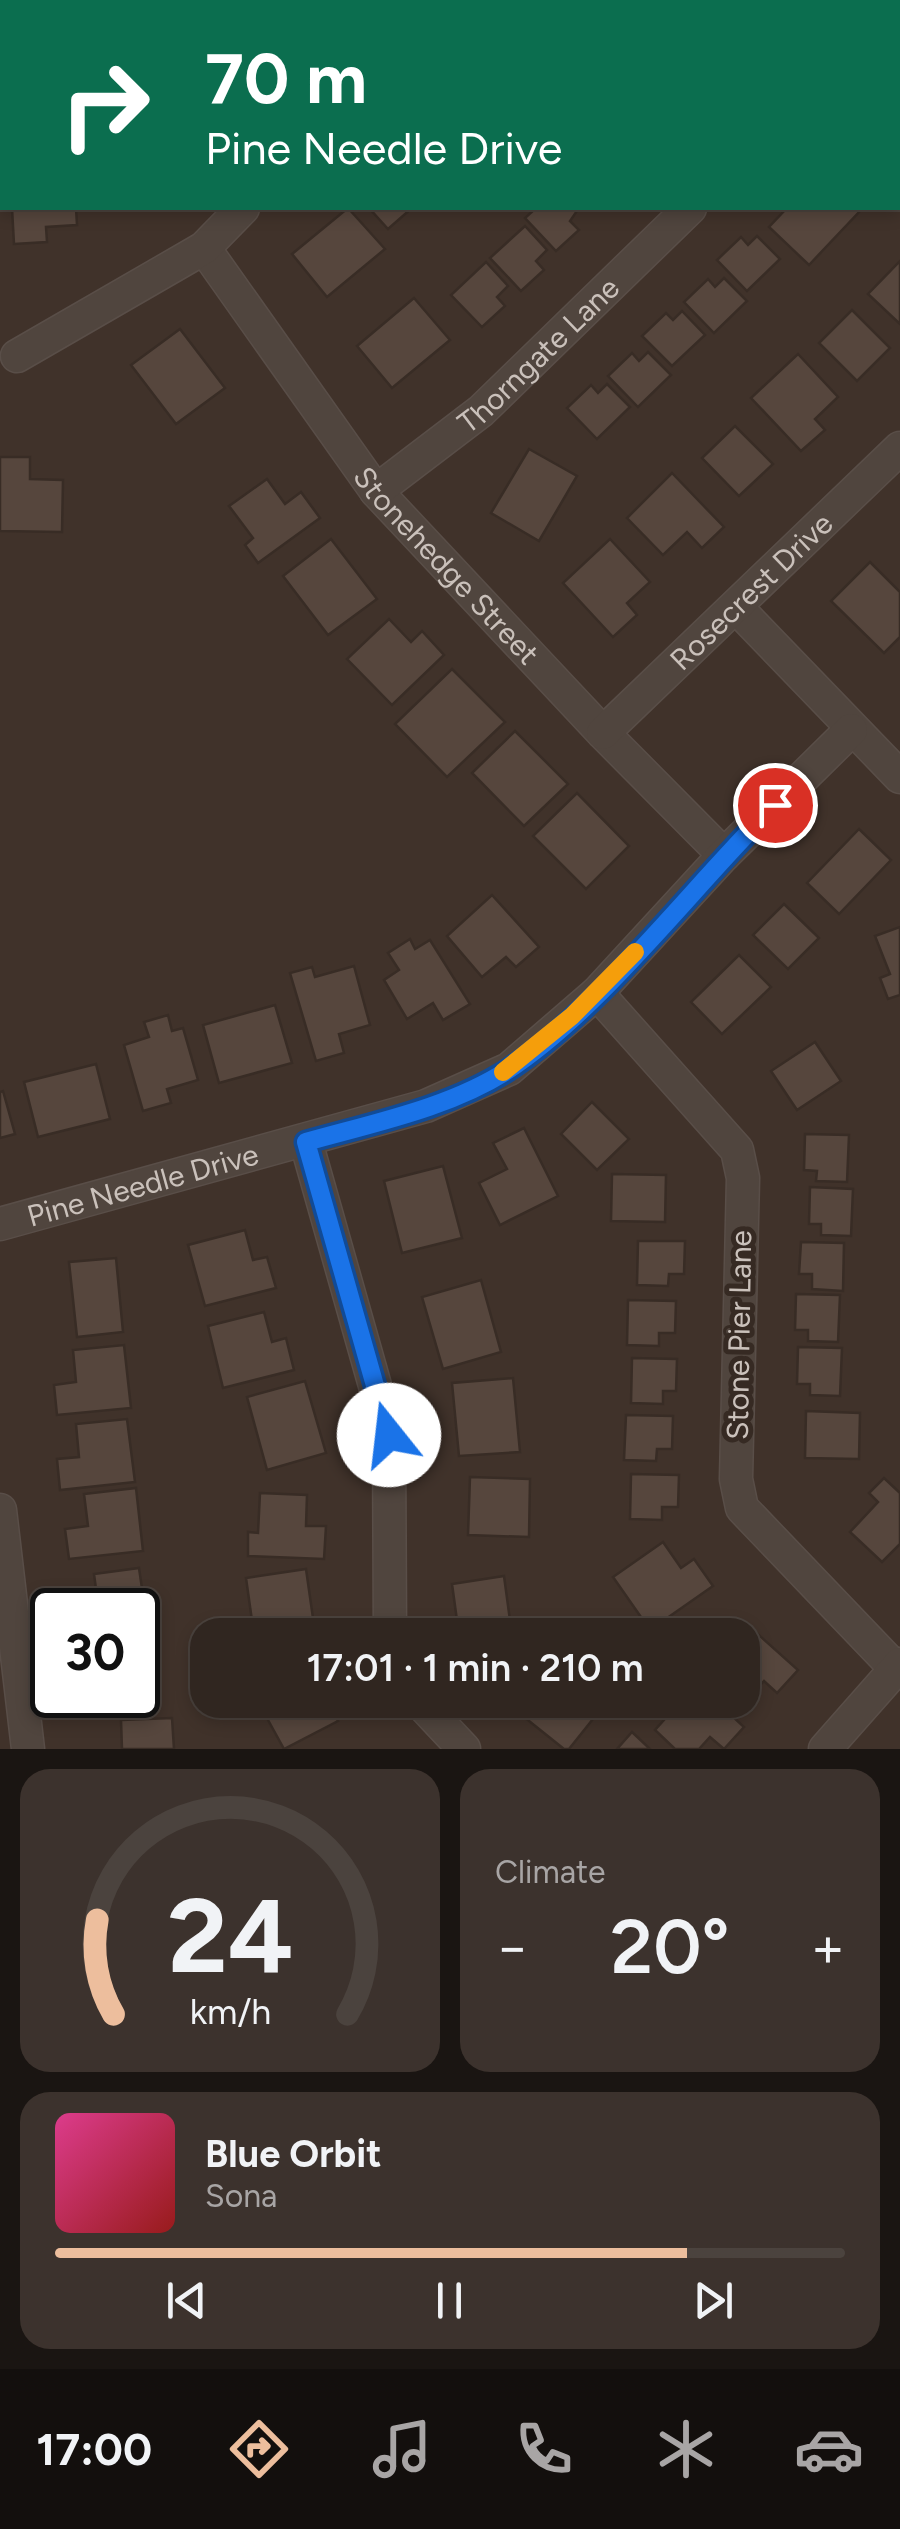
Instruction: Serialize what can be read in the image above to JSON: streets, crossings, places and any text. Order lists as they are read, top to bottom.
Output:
{
  "streets": {
    "street": [
      "Thorngate Lane",
      "Stonehedge Street",
      "Rosecrest Drive",
      "Pine Needle Drive",
      "Stone Pier Lane"
    ]
  },
  "crossings": [
    ["Thorngate Lane", "Stonehedge Street"],
    ["Stonehedge Street", "Rosecrest Drive"],
    ["Stonehedge Street", "Pine Needle Drive"],
    ["Pine Needle Drive", "Stone Pier Lane"]
  ],
  "page": {
    "turn": ["70 m", "Pine Needle Drive"],
    "limit": "30",
    "trip": "17:01 · 1 min · 210 m",
    "tile": "Climate",
    "heat": ["−", "20°", "+"],
    "song": ["Blue Orbit", "Sona"],
    "tabs": "17:00",
    "gauge": ["24", "km/h"]
  }
}
